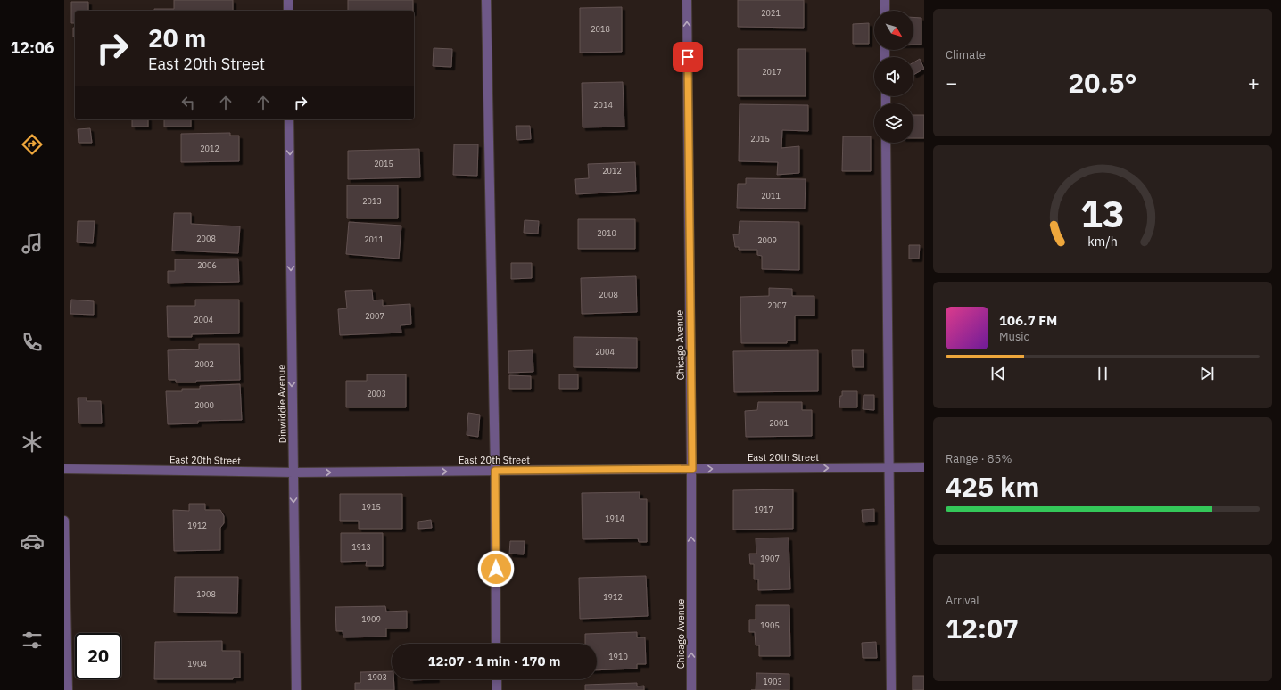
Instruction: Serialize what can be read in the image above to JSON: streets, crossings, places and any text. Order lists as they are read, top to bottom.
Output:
{
  "streets": {
    "street": ["Chicago Avenue", "Dinwiddie Avenue", "East 20th Street"]
  },
  "crossings": [
    ["Chicago Avenue", "East 20th Street"],
    ["Dinwiddie Avenue", "East 20th Street"]
  ],
  "one_way": ["Chicago Avenue", "Dinwiddie Avenue", "East 20th Street"],
  "house_numbers": [
    "2021",
    "2018",
    "2017",
    "2014",
    "2015",
    "2012",
    "2015",
    "2012",
    "2011",
    "2013",
    "2010",
    "2008",
    "2011",
    "2009",
    "2006",
    "2008",
    "2007",
    "2007",
    "2004",
    "2004",
    "2002",
    "2003",
    "2000",
    "2001",
    "1915",
    "1917",
    "1914",
    "1912",
    "1913",
    "1907",
    "1908",
    "1912",
    "1909",
    "1905",
    "1910",
    "1904",
    "1903",
    "1903"
  ],
  "north": "bottom right",
  "page": {
    "tabs": "12:06",
    "tile": [
      "Climate",
      ["Range · 85%", "425 km"],
      ["Arrival", "12:07"]
    ],
    "turn": ["20 m", "East 20th Street"],
    "heat": ["−", "20.5°", "+"],
    "song": ["106.7 FM", "Music"],
    "limit": "20",
    "trip": "12:07 · 1 min · 170 m",
    "gauge": ["13", "km/h"]
  }
}
